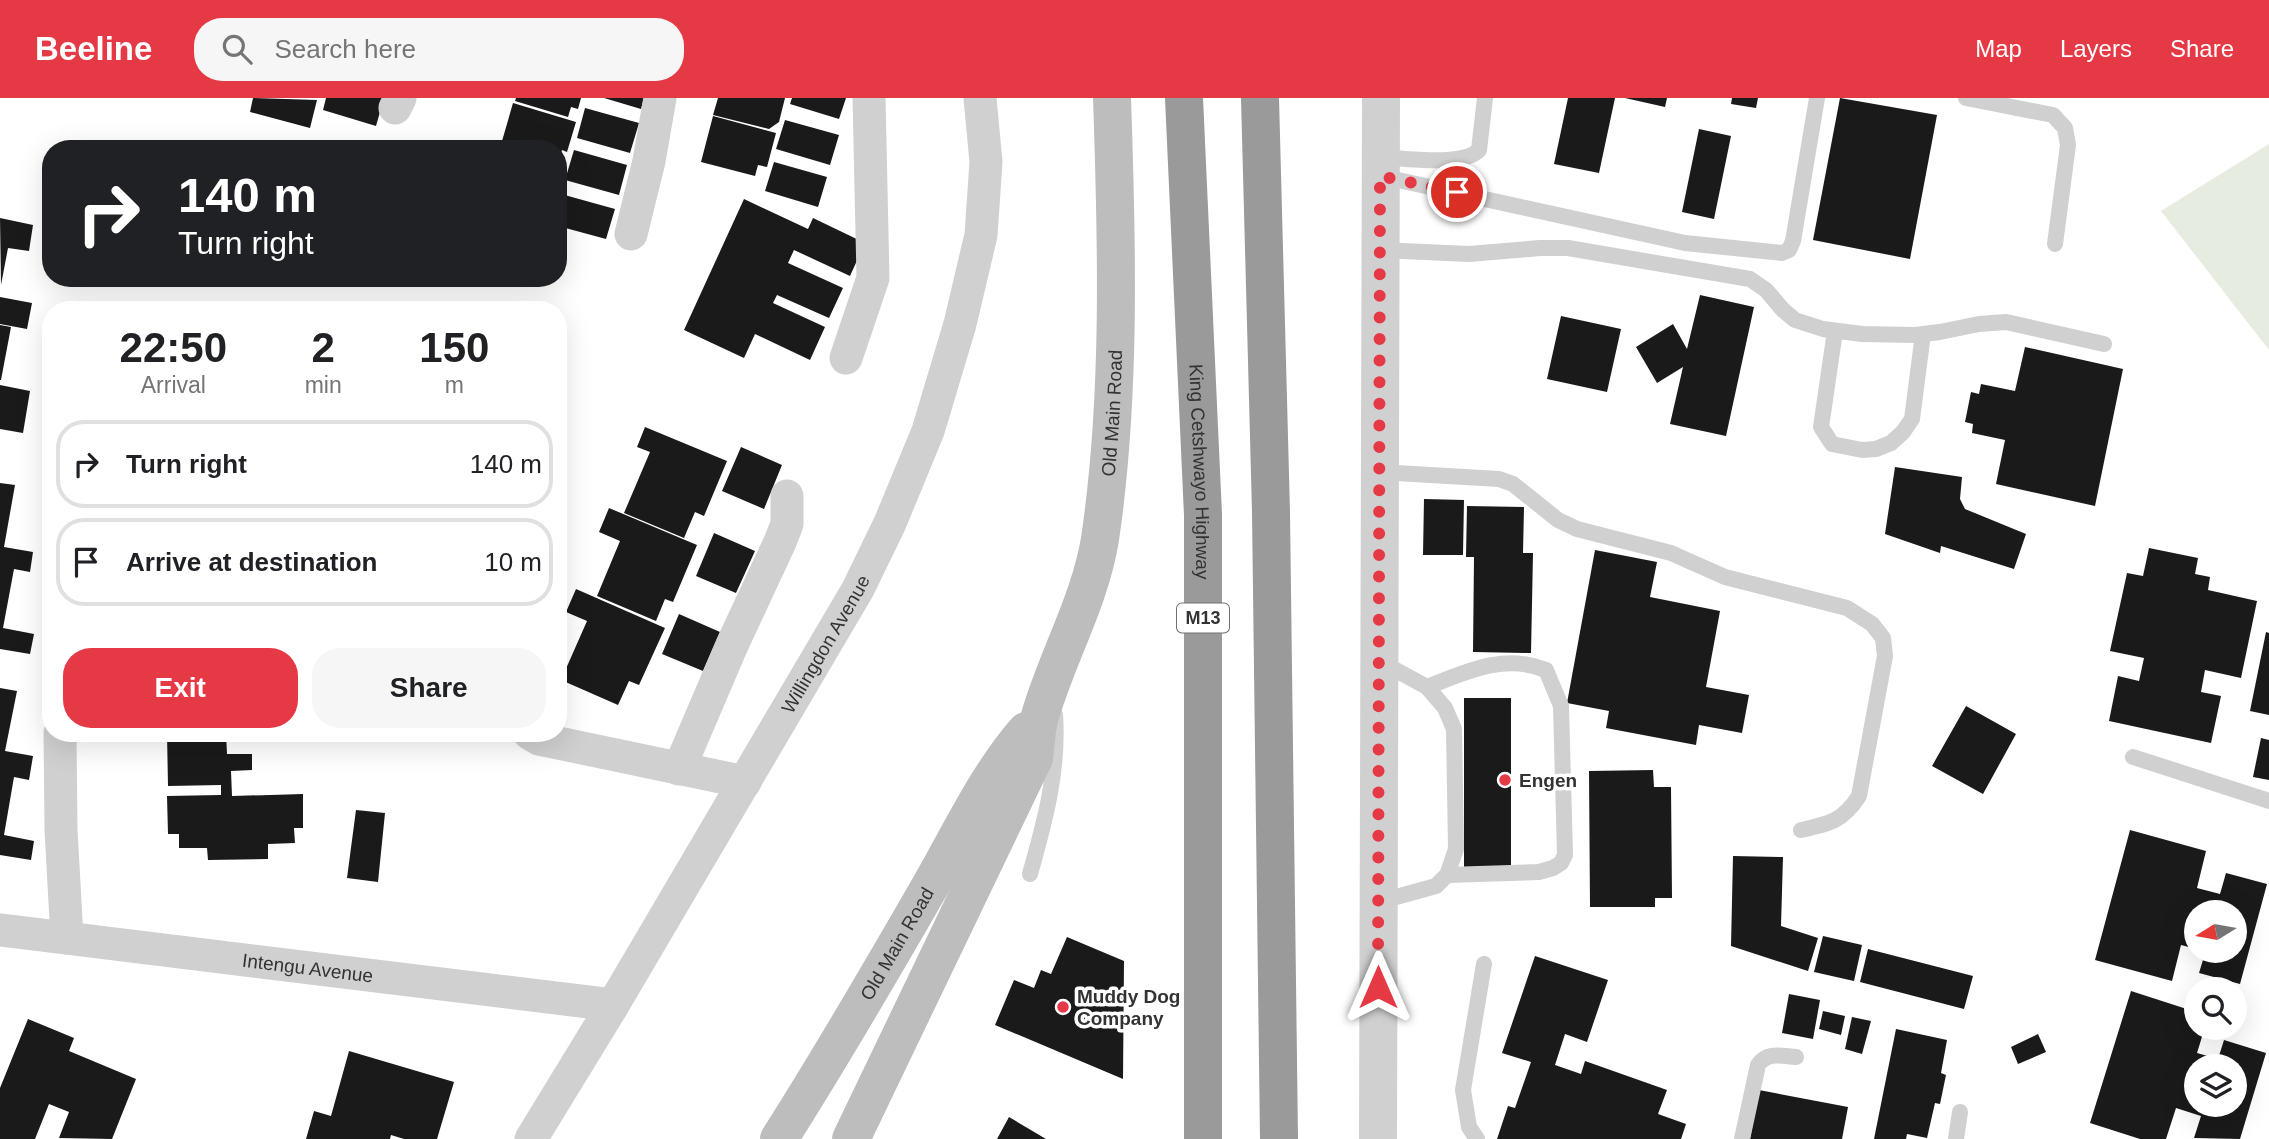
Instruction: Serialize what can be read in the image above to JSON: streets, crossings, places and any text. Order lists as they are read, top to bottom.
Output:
{
  "streets": {
    "highway": ["King Cetshwayo Highway", "M13"],
    "main road": ["Old Main Road"],
    "street": ["Willingdon Avenue", "Intengu Avenue"]
  },
  "crossings": [
    ["Willingdon Avenue", "Intengu Avenue"]
  ],
  "places": ["Engen", "Muddy Dog Company"],
  "north": "left",
  "page": {
    "header": "Beeline",
    "search": "Search here",
    "nav": ["Map", "Layers", "Share"],
    "turn": ["140 m", "Turn right"],
    "eta": [
      "22:50",
      "Arrival",
      "2",
      "min",
      "150",
      "m"
    ],
    "list": [
      {
        "name": "Turn right",
        "value": "140 m"
      },
      {
        "name": "Arrive at destination",
        "value": "10 m"
      }
    ],
    "buttons": ["Exit", "Share"]
  }
}
